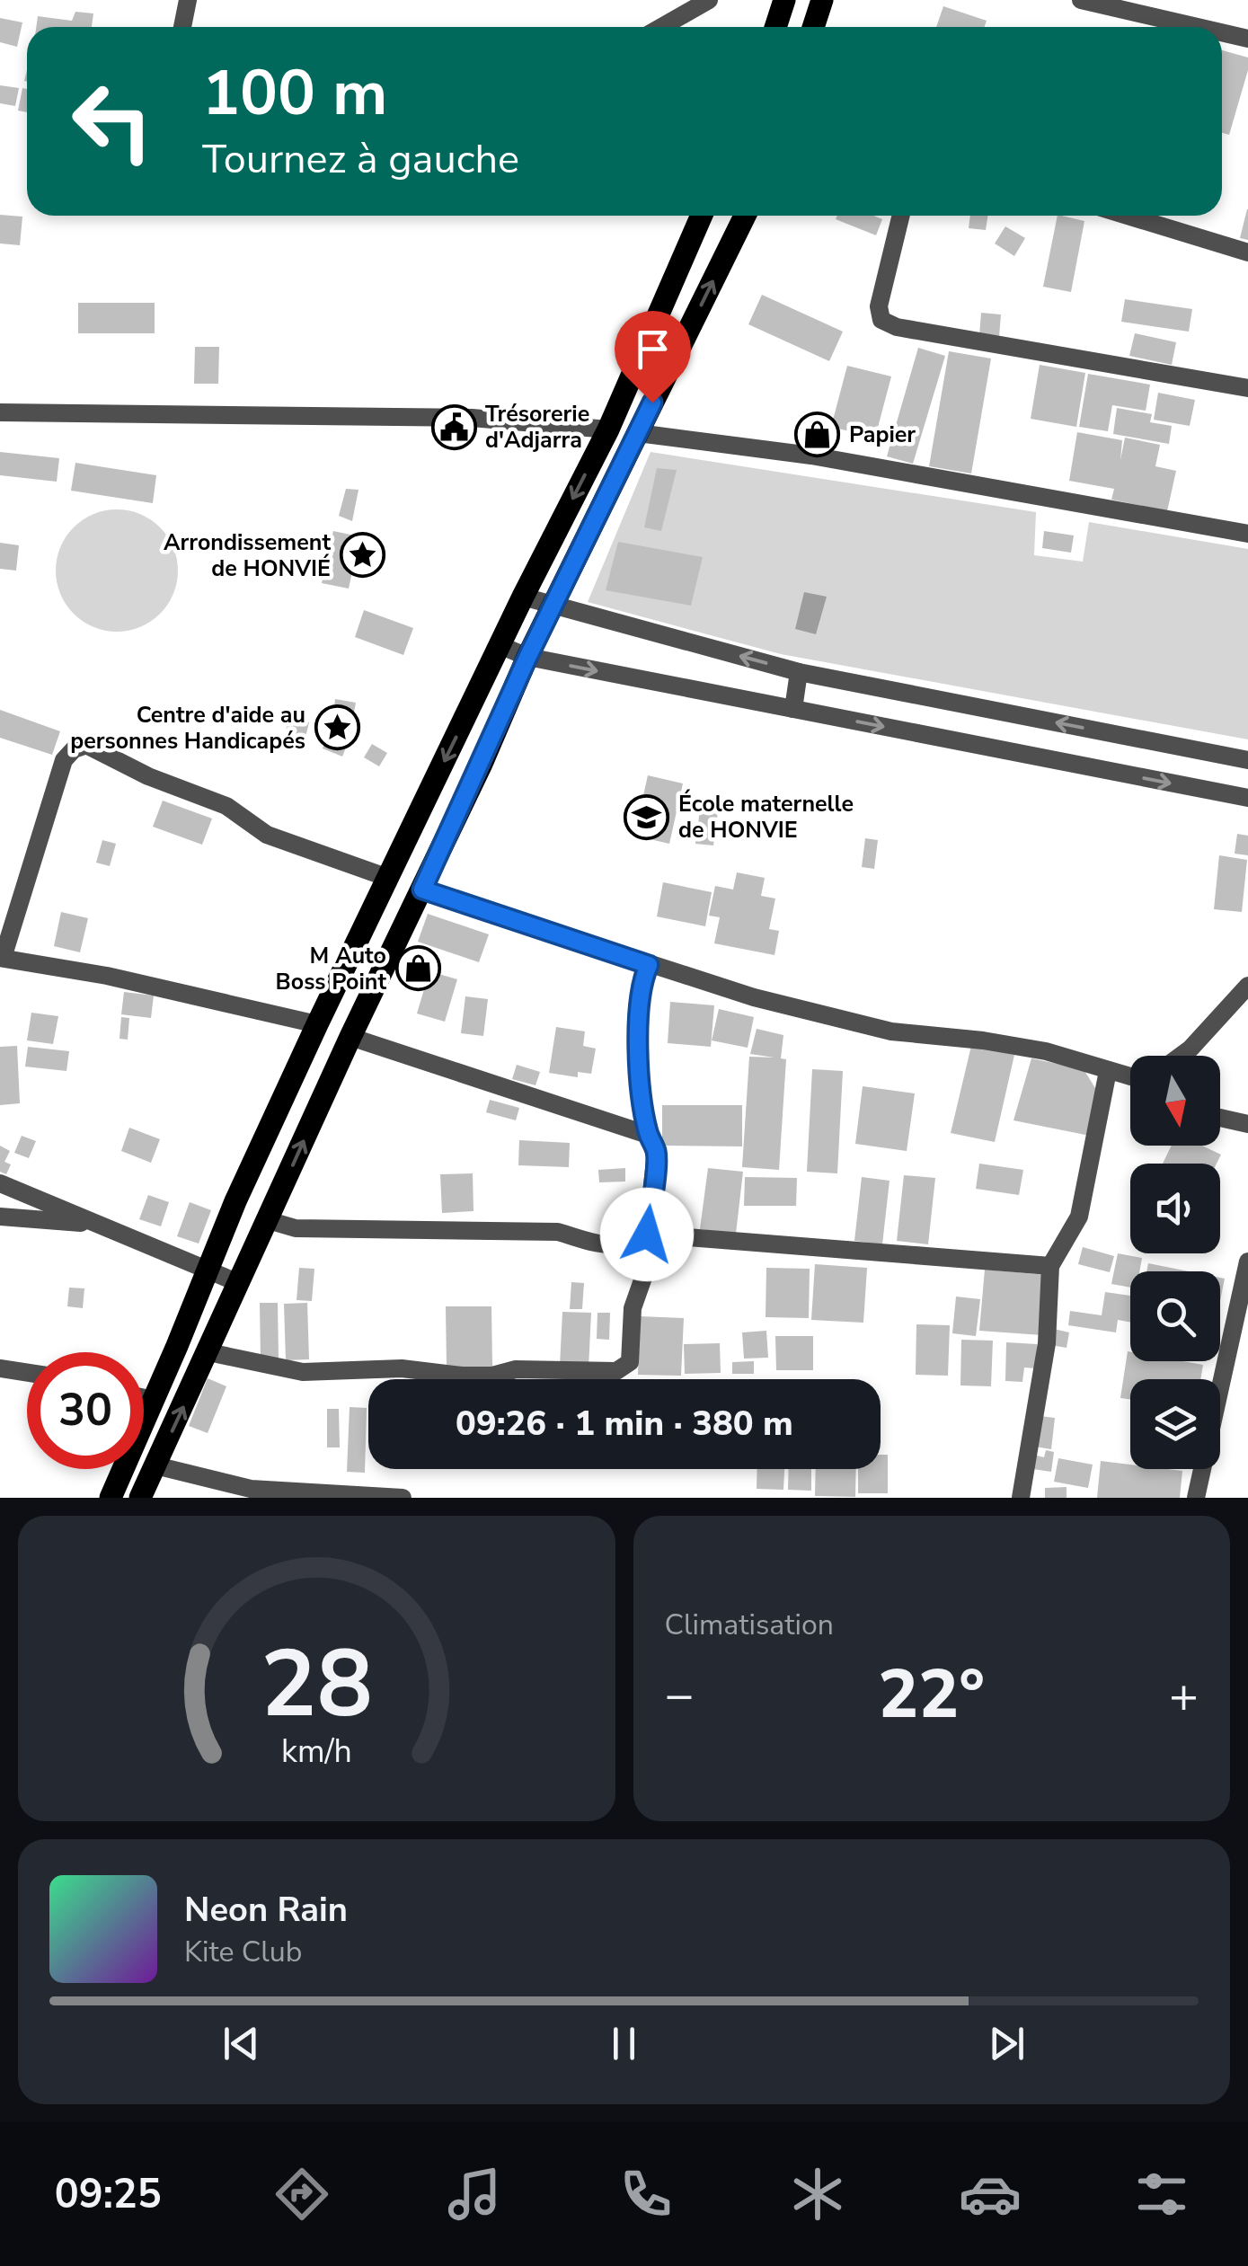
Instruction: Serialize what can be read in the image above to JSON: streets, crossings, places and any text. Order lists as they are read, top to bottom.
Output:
{
  "places": {
    "public building": ["Trésorerie d'Adjarra"],
    "shop": ["Papier", "M Auto Boss Point"],
    "place": ["Arrondissement de HONVIÉ", "Centre d'aide au personnes Handicapés"],
    "school or university": ["École maternelle de HONVIE"]
  },
  "north": "bottom",
  "page": {
    "turn": ["100 m", "Tournez à gauche"],
    "limit": "30",
    "trip": "09:26 · 1 min · 380 m",
    "tile": "Climatisation",
    "heat": ["−", "22°", "+"],
    "song": ["Neon Rain", "Kite Club"],
    "tabs": "09:25",
    "gauge": ["28", "km/h"]
  }
}
